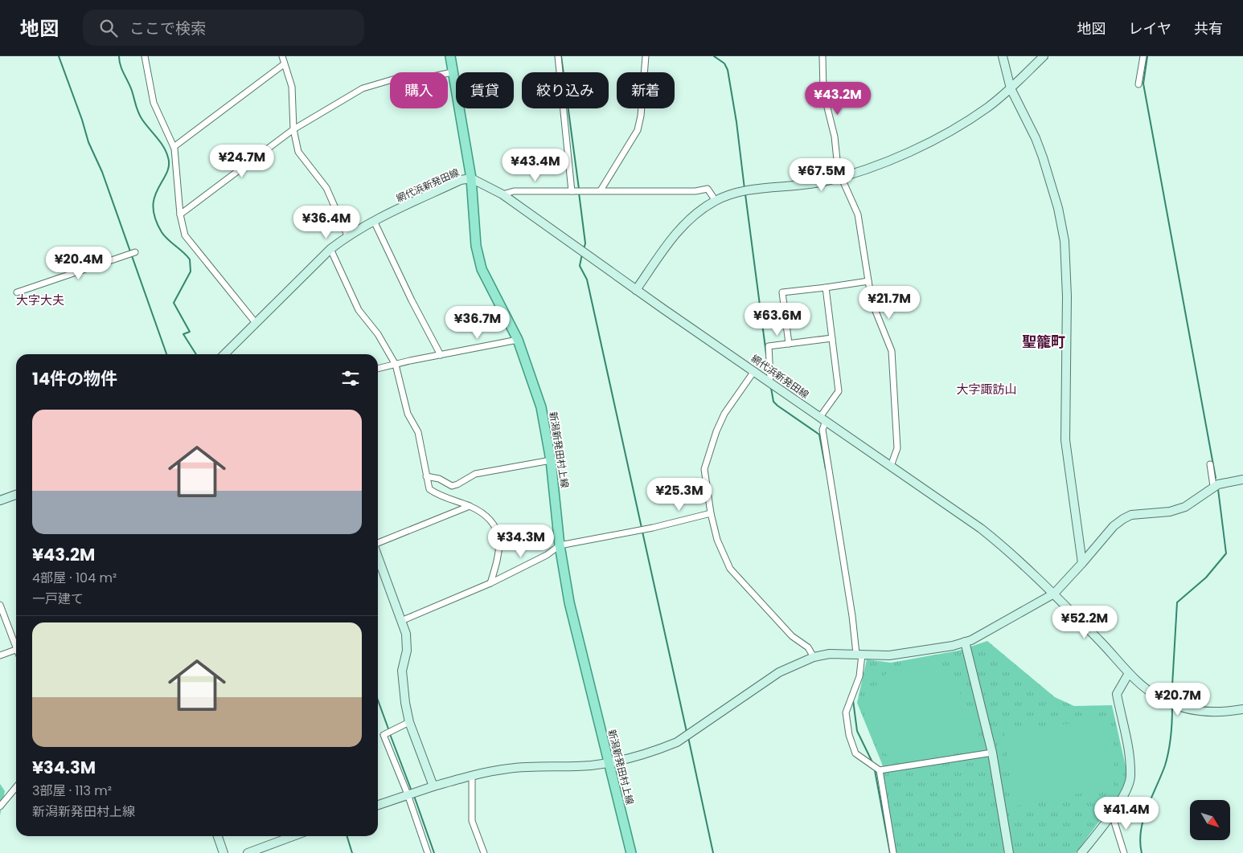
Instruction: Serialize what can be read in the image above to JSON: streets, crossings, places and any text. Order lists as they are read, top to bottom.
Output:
{
  "streets": {
    "main road": ["新潟新発田村上線"],
    "street": ["網代浜新発田線"]
  },
  "crossings": [
    ["網代浜新発田線", "新潟新発田村上線"]
  ],
  "districts": ["大字大夫", "聖籠町", "大字諏訪山"],
  "north": "bottom right",
  "page": {
    "header": "地図",
    "search": "ここで検索",
    "nav": ["地図", "レイヤ", "共有"],
    "chip": [
      "購入",
      "賃貸",
      "絞り込み",
      "新着"
    ],
    "price": [
      "¥43.2M",
      "¥24.7M",
      "¥43.4M",
      "¥67.5M",
      "¥36.4M",
      "¥20.4M",
      "¥21.7M",
      "¥63.6M",
      "¥36.7M",
      "¥25.3M",
      "¥34.3M",
      "¥52.2M",
      "¥20.7M",
      "¥41.4M"
    ],
    "heading": "14件の物件",
    "list": [
      {
        "name": "¥43.2M",
        "note": "4部屋 · 104 m² · 一戸建て"
      },
      {
        "name": "¥34.3M",
        "note": "3部屋 · 113 m² · 新潟新発田村上線"
      }
    ]
  }
}
